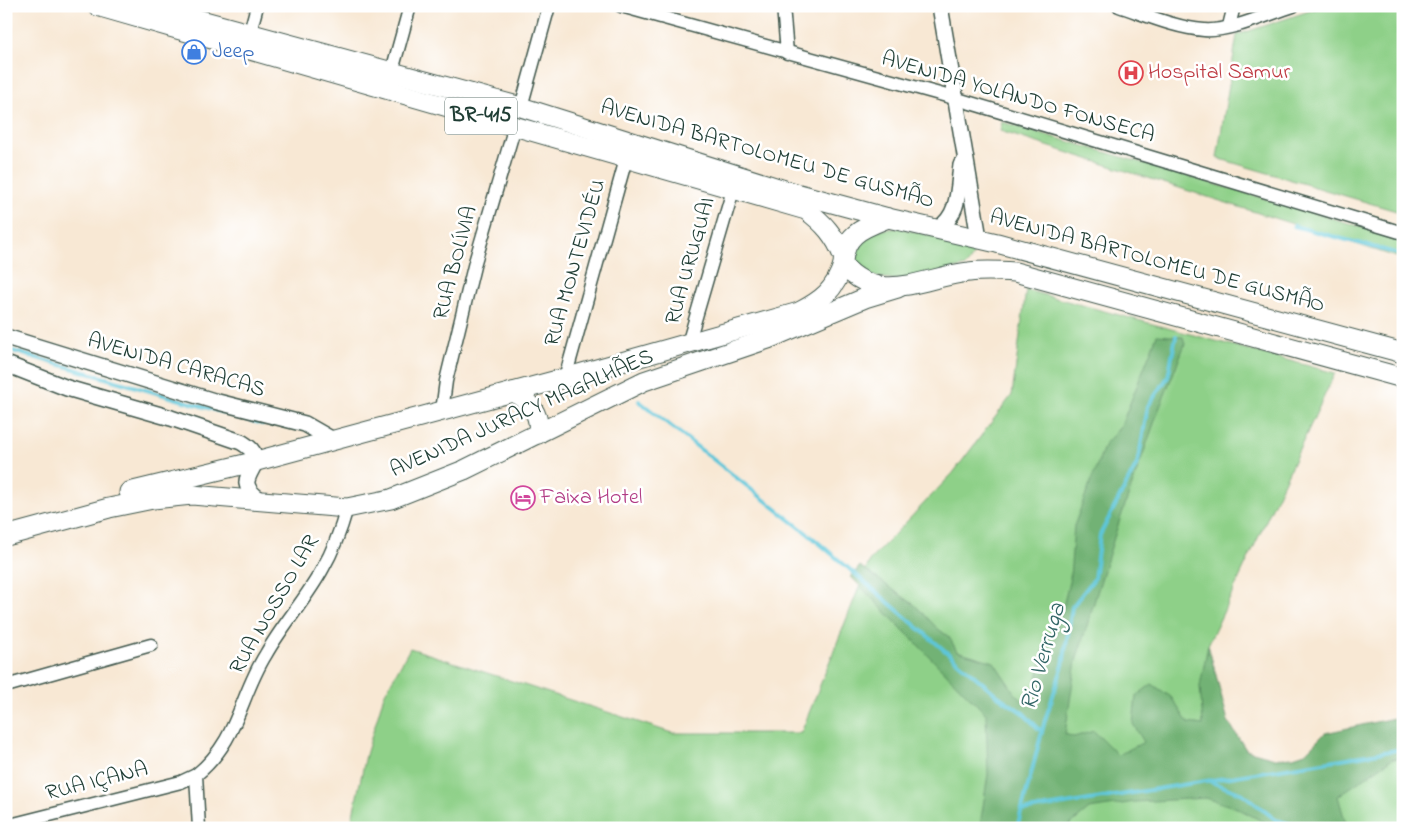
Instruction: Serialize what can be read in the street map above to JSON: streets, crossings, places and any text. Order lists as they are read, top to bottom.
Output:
{
  "streets": {
    "main road": ["BR-415", "AVENIDA BARTOLOMEU DE GUSMÃO", "AVENIDA JURACY MAGALHÃES"],
    "street": [
      "AVENIDA YOLANDO FONSECA",
      "RUA URUGUAI",
      "RUA BOLÍVIA",
      "RUA MONTEVIDÉU",
      "AVENIDA CARACAS",
      "RUA NOSSO LAR",
      "RUA IÇANA"
    ]
  },
  "crossings": [
    ["AVENIDA BARTOLOMEU DE GUSMÃO", "RUA URUGUAI"],
    ["AVENIDA BARTOLOMEU DE GUSMÃO", "RUA BOLÍVIA"],
    ["AVENIDA BARTOLOMEU DE GUSMÃO", "RUA MONTEVIDÉU"],
    ["AVENIDA BARTOLOMEU DE GUSMÃO", "AVENIDA JURACY MAGALHÃES"],
    ["RUA URUGUAI", "AVENIDA JURACY MAGALHÃES"],
    ["RUA BOLÍVIA", "AVENIDA JURACY MAGALHÃES"],
    ["RUA MONTEVIDÉU", "AVENIDA JURACY MAGALHÃES"],
    ["AVENIDA CARACAS", "AVENIDA JURACY MAGALHÃES"],
    ["AVENIDA JURACY MAGALHÃES", "RUA NOSSO LAR"],
    ["RUA NOSSO LAR", "RUA IÇANA"]
  ],
  "water": ["Rio Verruga"],
  "places": {
    "shop": ["Jeep"],
    "hospital": ["Hospital Samur"],
    "hotel": ["Faixa Hotel"]
  }
}
